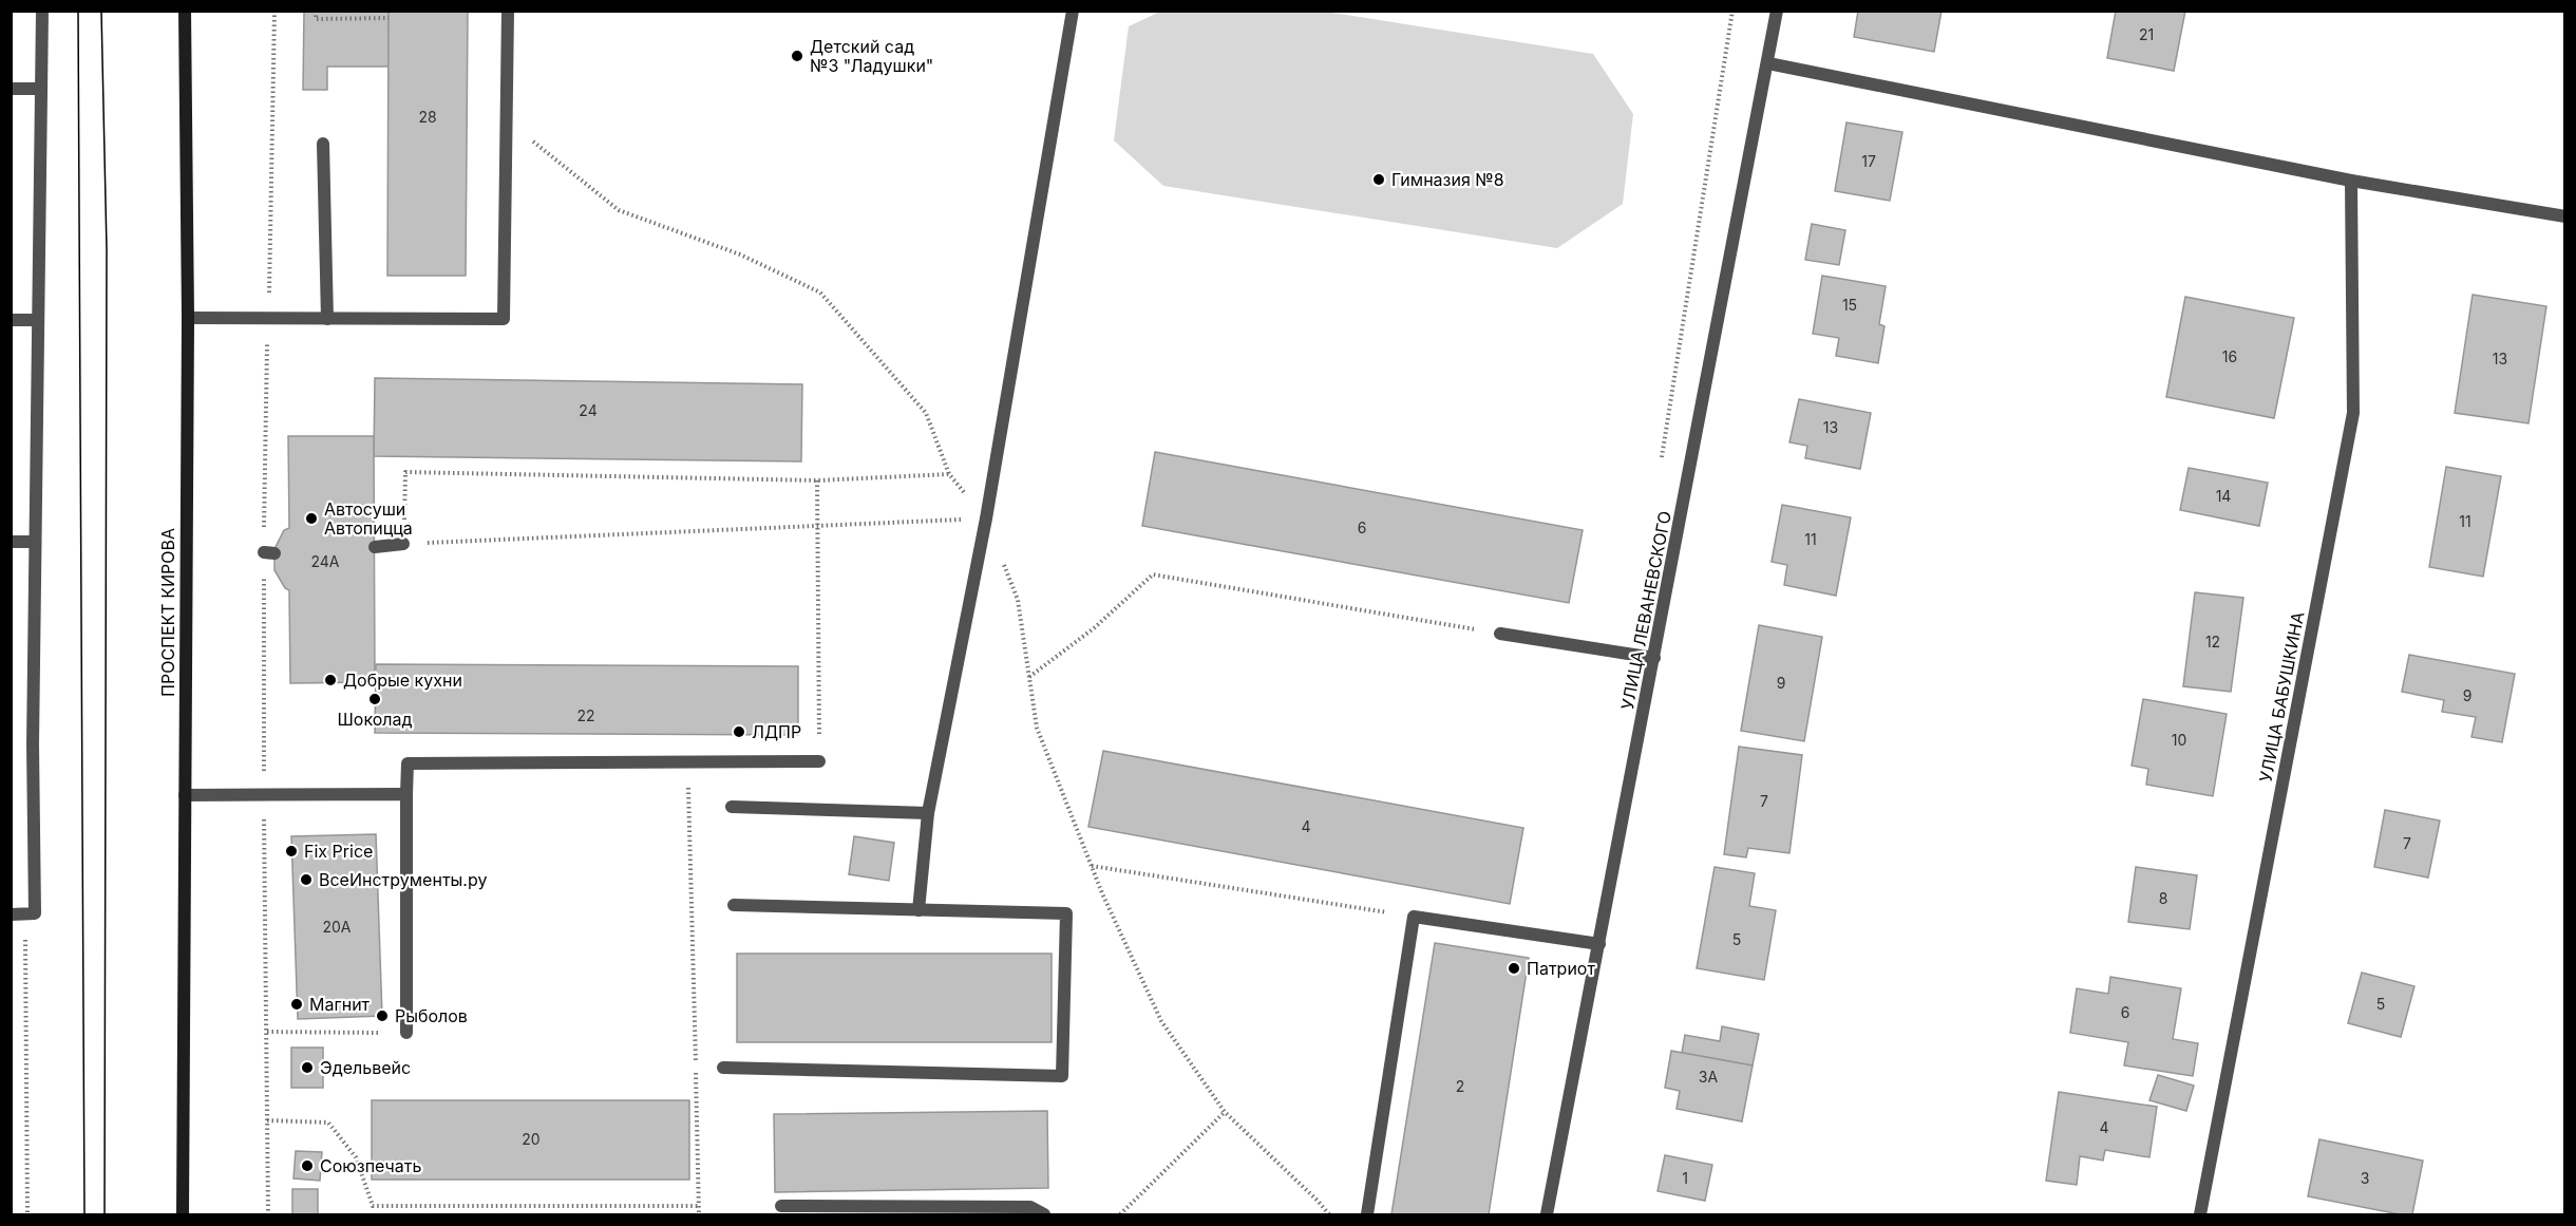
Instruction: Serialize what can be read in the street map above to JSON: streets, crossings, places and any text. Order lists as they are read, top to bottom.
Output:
{
  "streets": {
    "main road": ["ПРОСПЕКТ КИРОВА"],
    "street": ["УЛИЦА ЛЕВАНЕВСКОГО", "УЛИЦА БАБУШКИНА"]
  },
  "places": [
    "Детский сад №3 \"Ладушки\"",
    "Гимназия №8",
    "Автосуши Автопицца",
    "Добрые кухни",
    "Шоколад",
    "ЛДПР",
    "Fix Price",
    "ВсеИнструменты.ру",
    "Патриот",
    "Магнит",
    "Рыболов",
    "Эдельвейс",
    "Союзпечать"
  ],
  "house_numbers": [
    "21",
    "28",
    "17",
    "15",
    "16",
    "13",
    "24",
    "13",
    "14",
    "11",
    "6",
    "11",
    "24А",
    "12",
    "9",
    "9",
    "22",
    "10",
    "7",
    "4",
    "7",
    "8",
    "20А",
    "5",
    "5",
    "6",
    "3А",
    "2",
    "4",
    "20",
    "1",
    "3"
  ]
}
